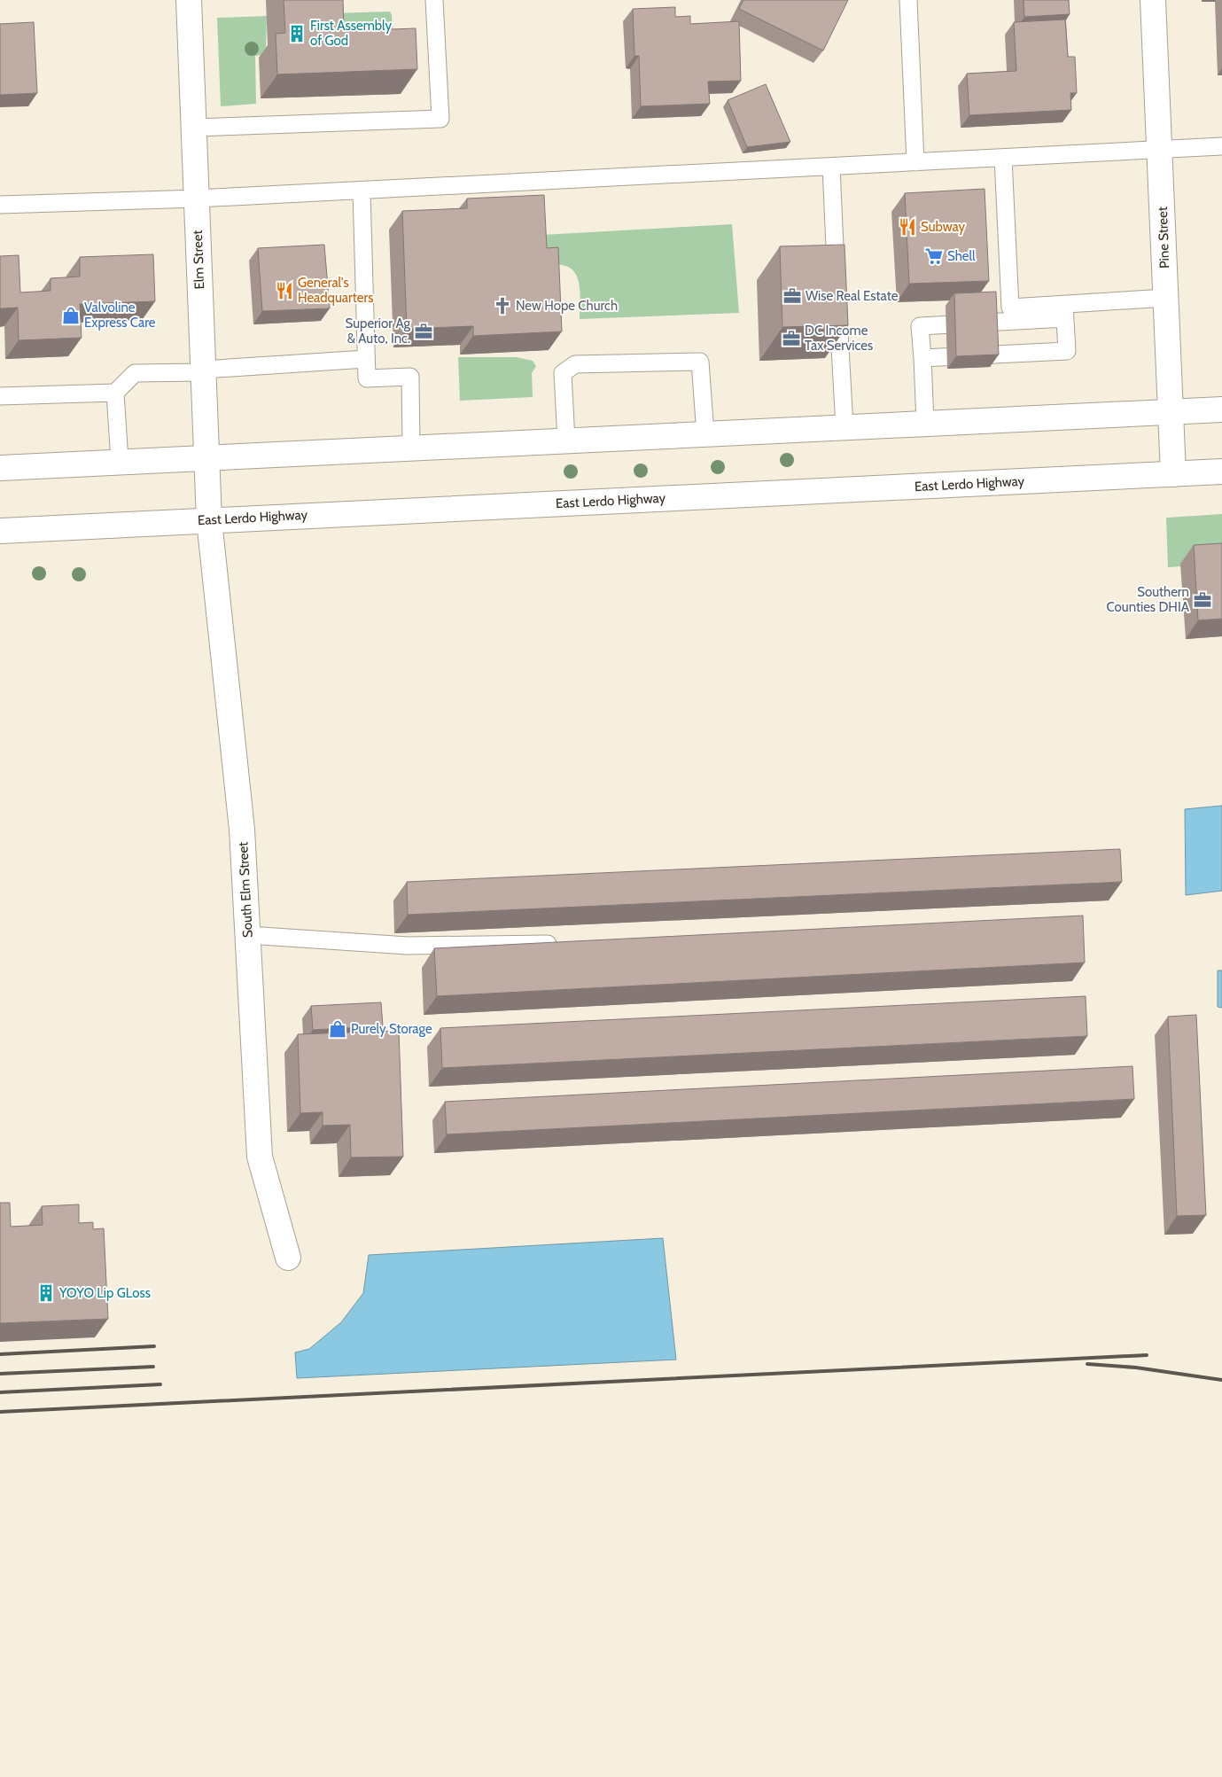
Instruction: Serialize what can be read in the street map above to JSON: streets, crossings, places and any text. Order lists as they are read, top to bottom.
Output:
{
  "streets": {
    "main road": [
      "Pine Street",
      "Elm Street",
      "East Lerdo Highway",
      "South Elm Street"
    ]
  },
  "crossings": [
    ["Pine Street", "East Lerdo Highway"],
    ["Elm Street", "East Lerdo Highway"],
    ["Elm Street", "South Elm Street"],
    ["East Lerdo Highway", "South Elm Street"]
  ],
  "places": {
    "building": ["First Assembly of God", "YOYO Lip GLoss"],
    "restaurant": ["Subway", "General's Headquarters"],
    "supermarket": ["Shell"],
    "office": [
      "Wise Real Estate",
      "Superior Ag & Auto, Inc.",
      "DC Income Tax Services",
      "Southern Counties DHIA"
    ],
    "church": ["New Hope Church"],
    "shop": ["Valvoline Express Care", "Purely Storage"]
  }
}
